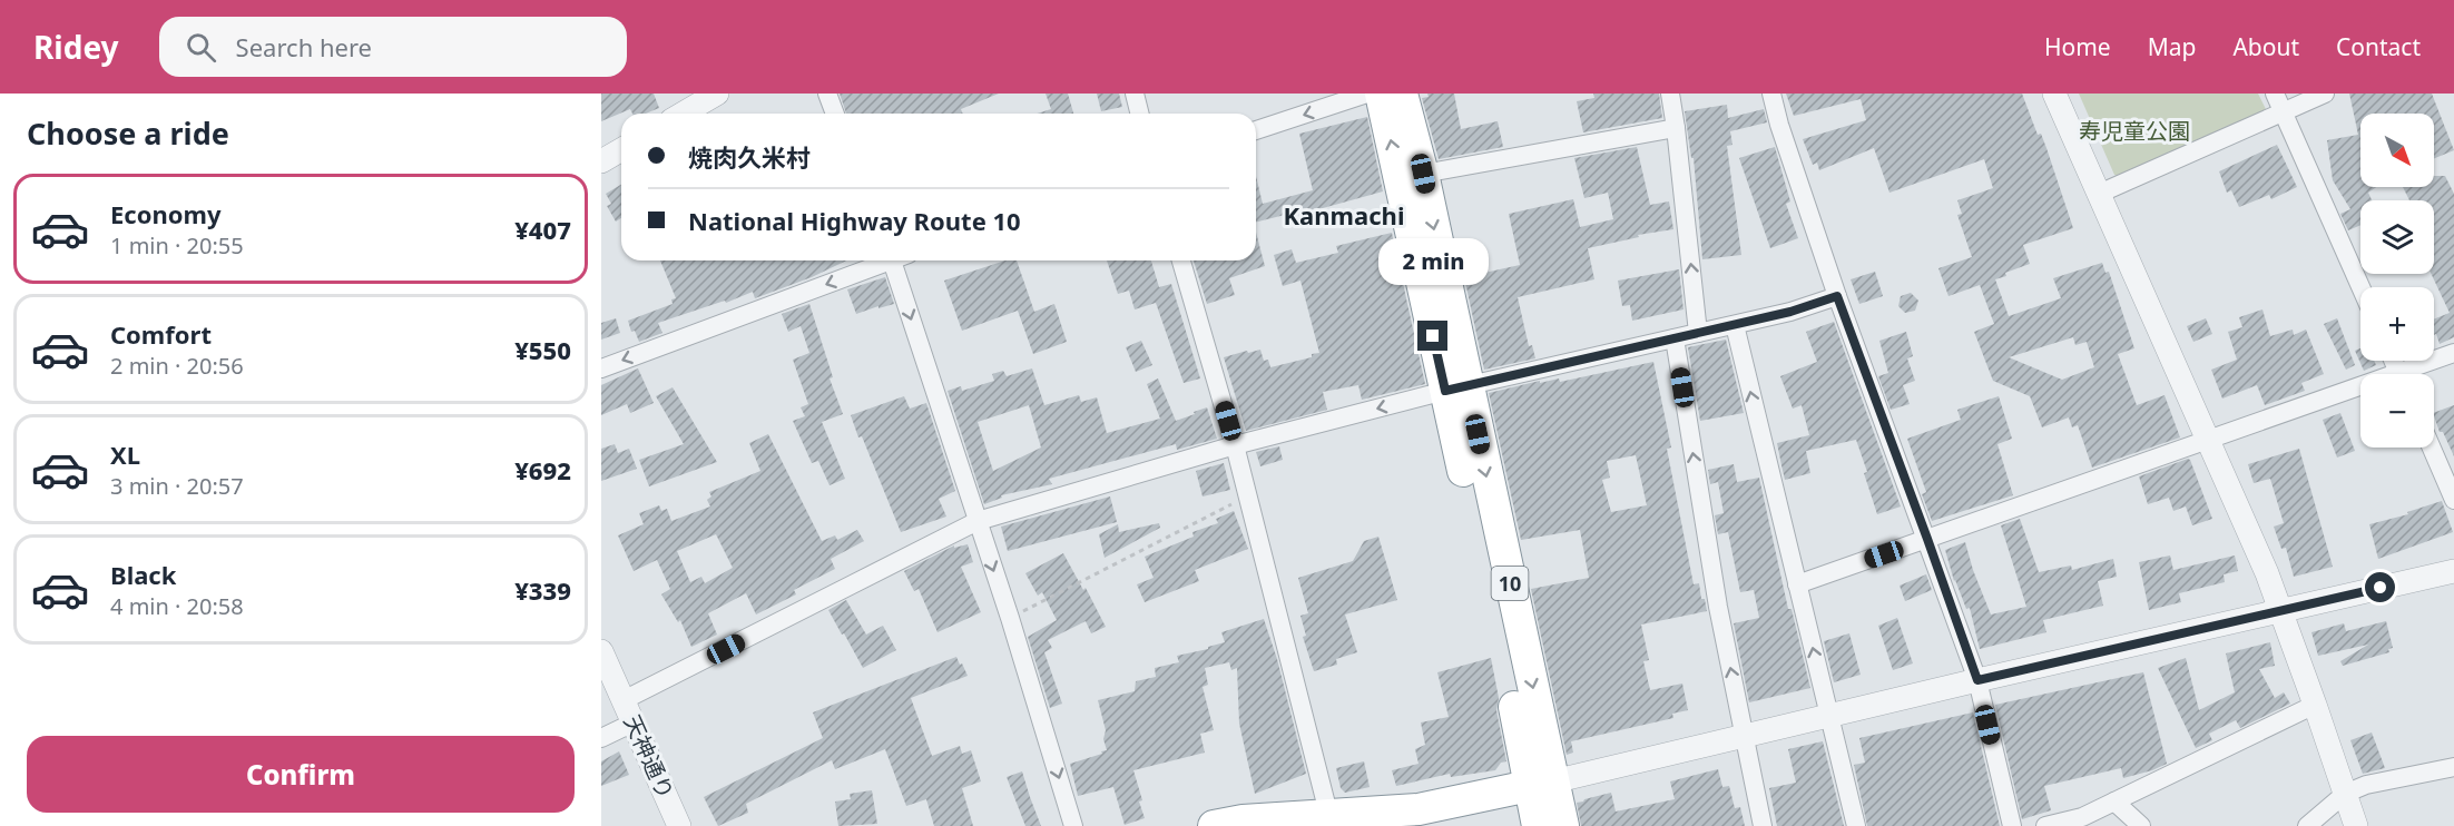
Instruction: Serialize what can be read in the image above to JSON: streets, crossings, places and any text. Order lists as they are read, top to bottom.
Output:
{
  "streets": {
    "highway": ["10"],
    "street": ["天神通り"]
  },
  "districts": ["Kanmachi"],
  "parks": ["寿児童公園"],
  "north": "bottom right",
  "page": {
    "header": "Ridey",
    "search": "Search here",
    "nav": [
      "Home",
      "Map",
      "About",
      "Contact"
    ],
    "heading": "Choose a ride",
    "map_buttons": ["+", "−"],
    "banner": ["焼肉久米村", "National Highway Route 10"],
    "list": [
      {
        "name": "Economy",
        "note": "1 min · 20:55",
        "value": "¥407"
      },
      {
        "name": "Comfort",
        "note": "2 min · 20:56",
        "value": "¥550"
      },
      {
        "name": "XL",
        "note": "3 min · 20:57",
        "value": "¥692"
      },
      {
        "name": "Black",
        "note": "4 min · 20:58",
        "value": "¥339"
      }
    ],
    "bubble": "2 min",
    "buttons": "Confirm"
  }
}
